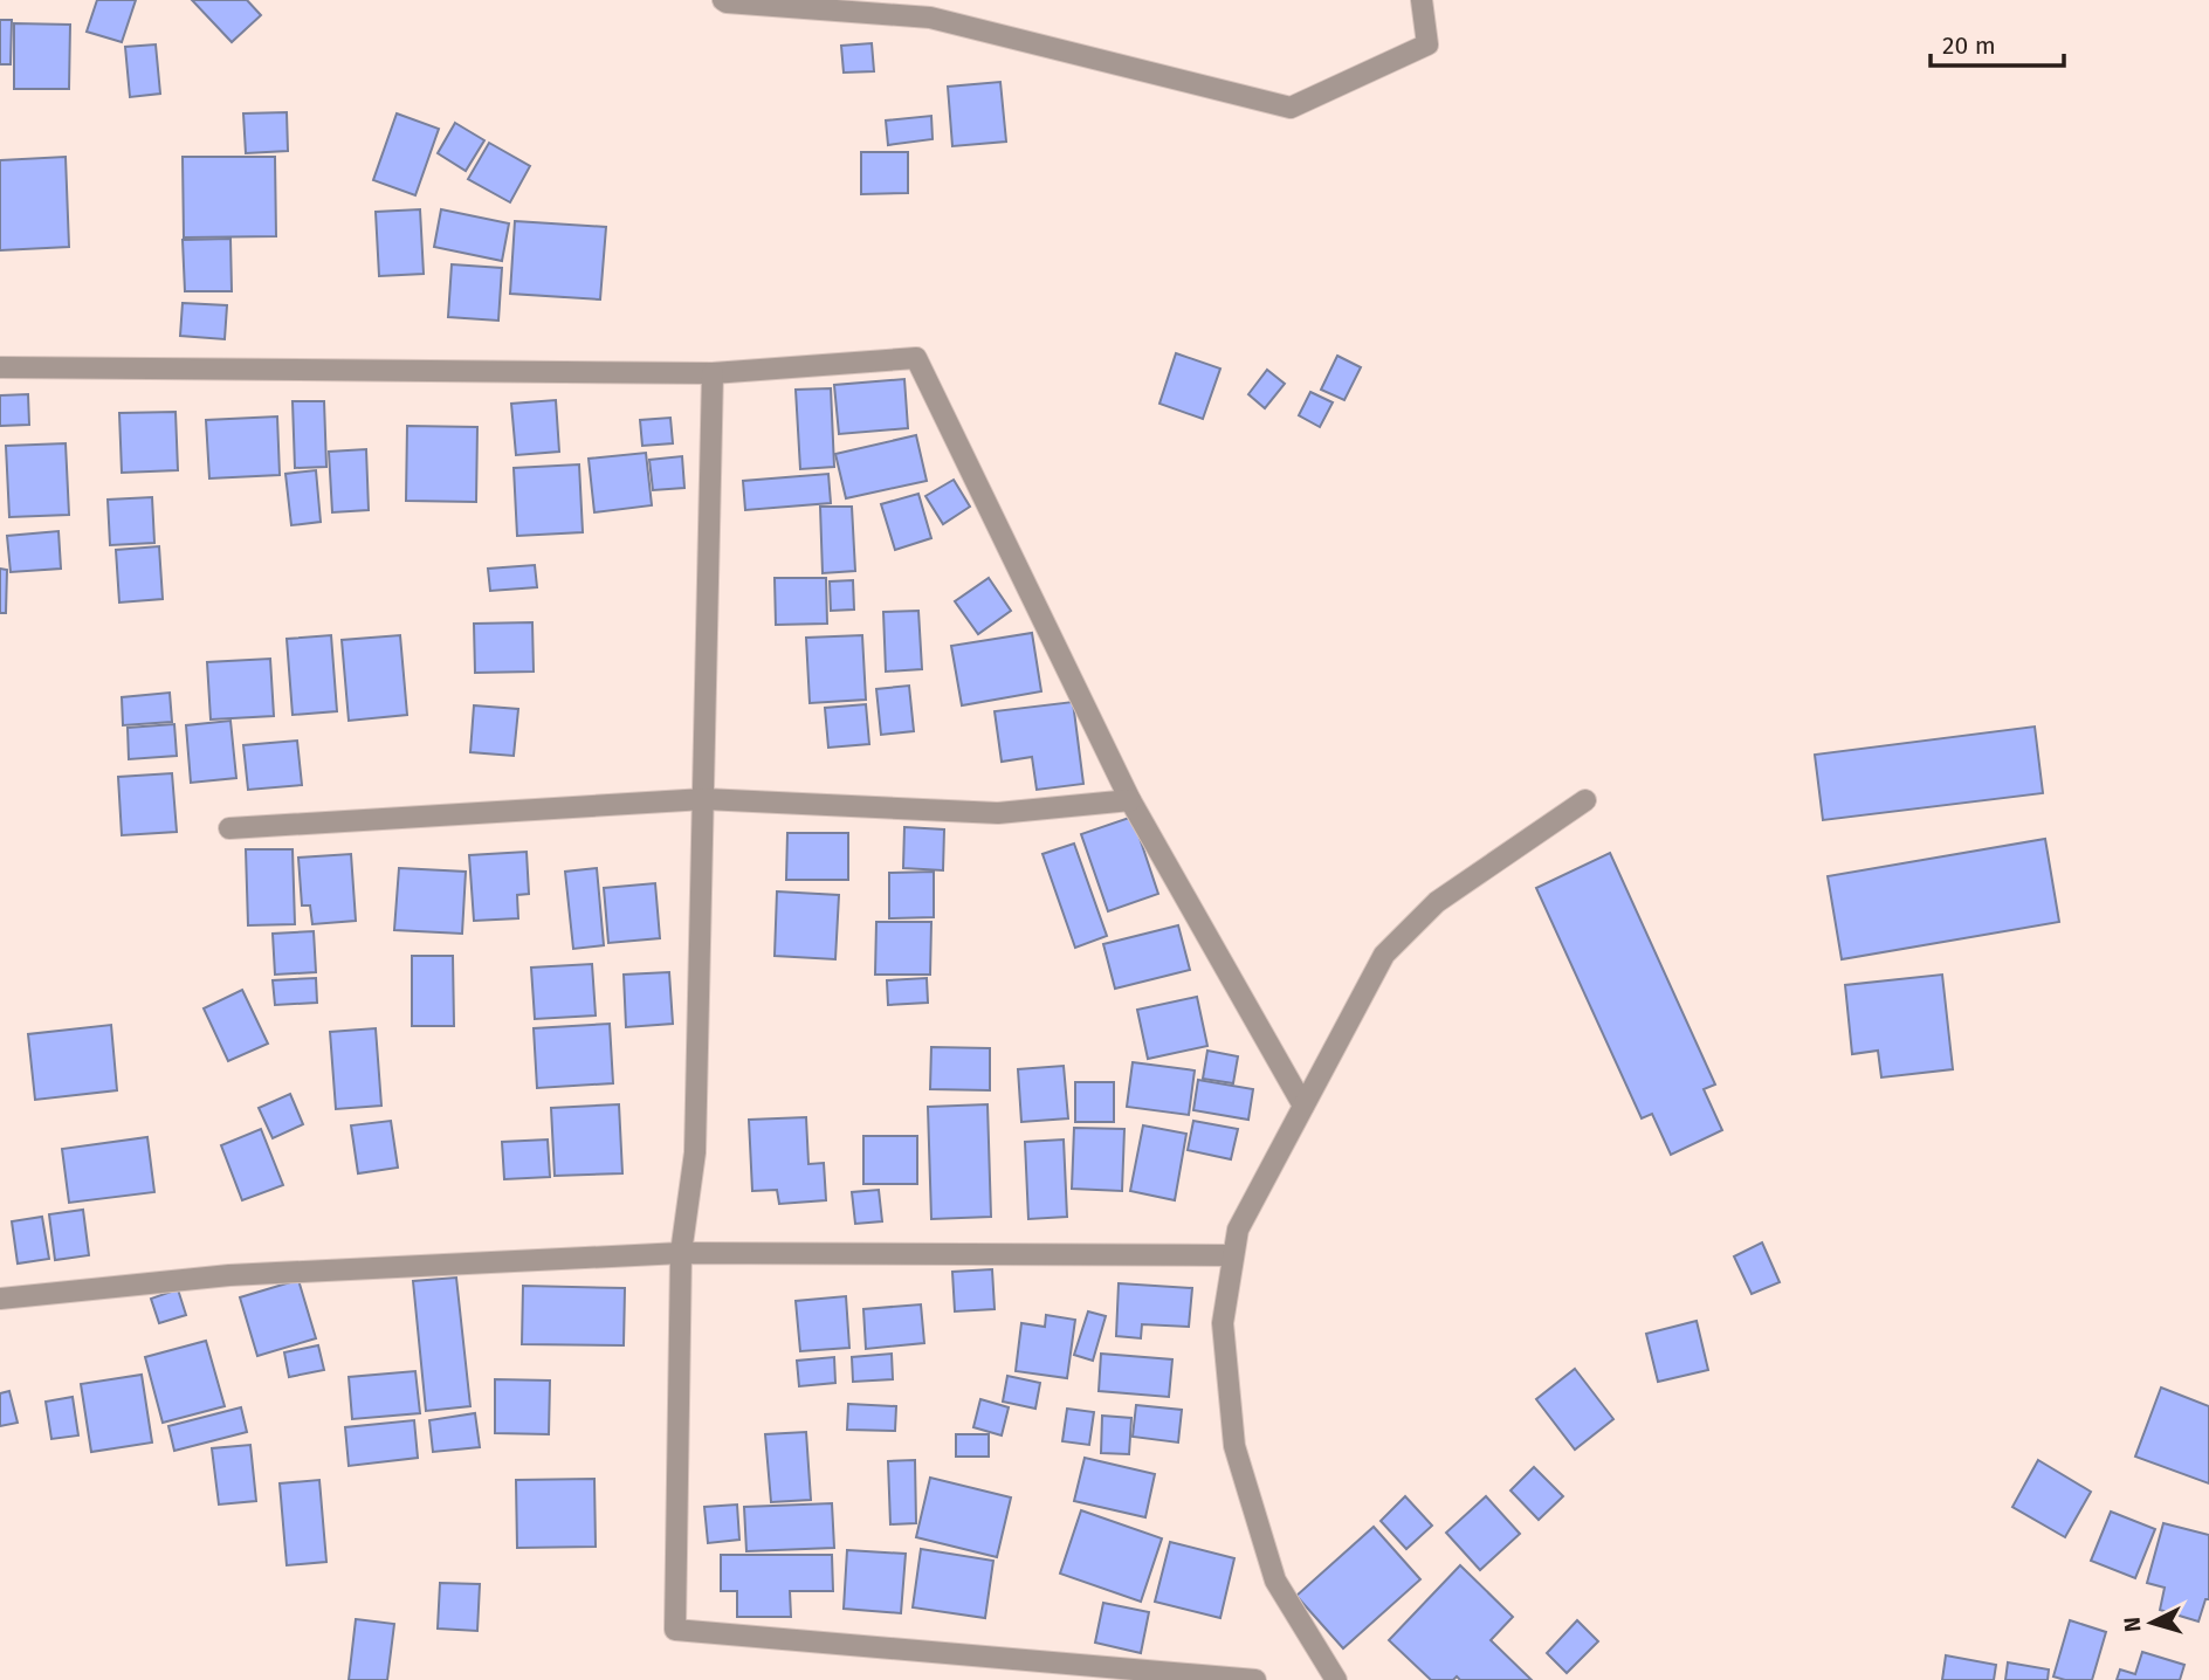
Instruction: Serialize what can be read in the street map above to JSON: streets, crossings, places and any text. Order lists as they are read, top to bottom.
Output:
{
  "scale_bar": "20 m",
  "north": "left"
}
